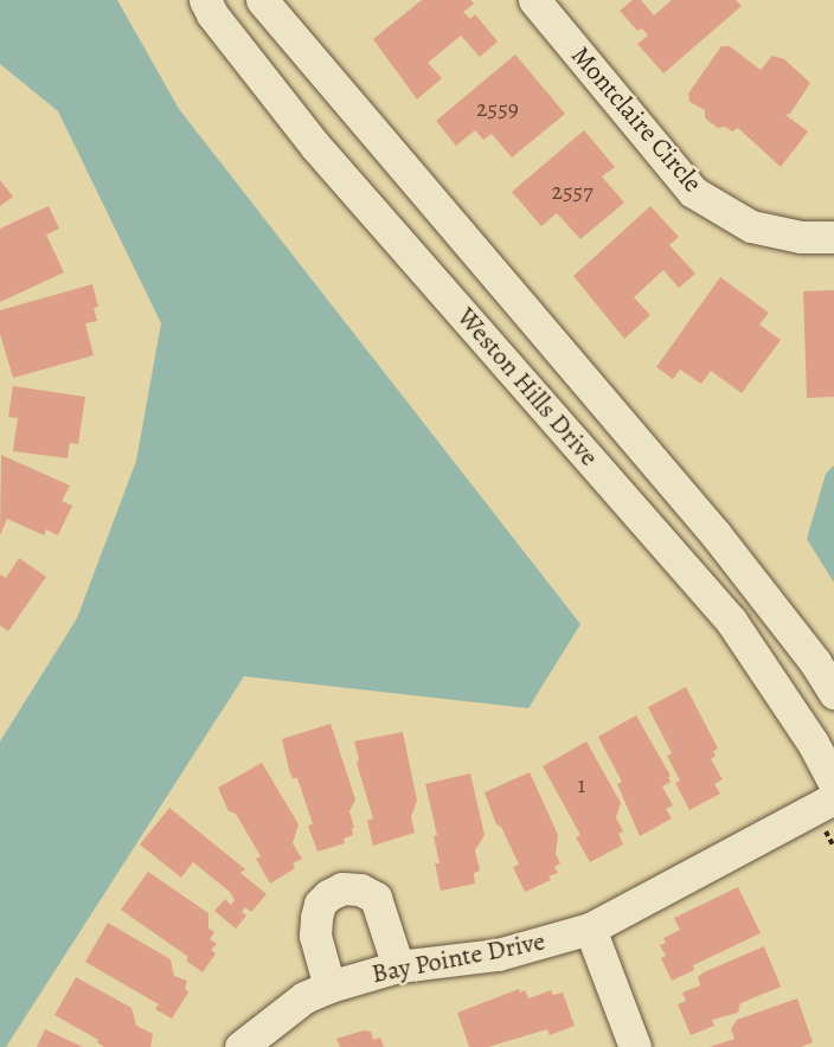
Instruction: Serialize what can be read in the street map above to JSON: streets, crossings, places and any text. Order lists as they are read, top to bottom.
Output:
{
  "streets": {
    "street": ["Montclaire Circle", "Weston Hills Drive", "Bay Pointe Drive"]
  },
  "house_numbers": ["2559", "2557", "1"]
}
